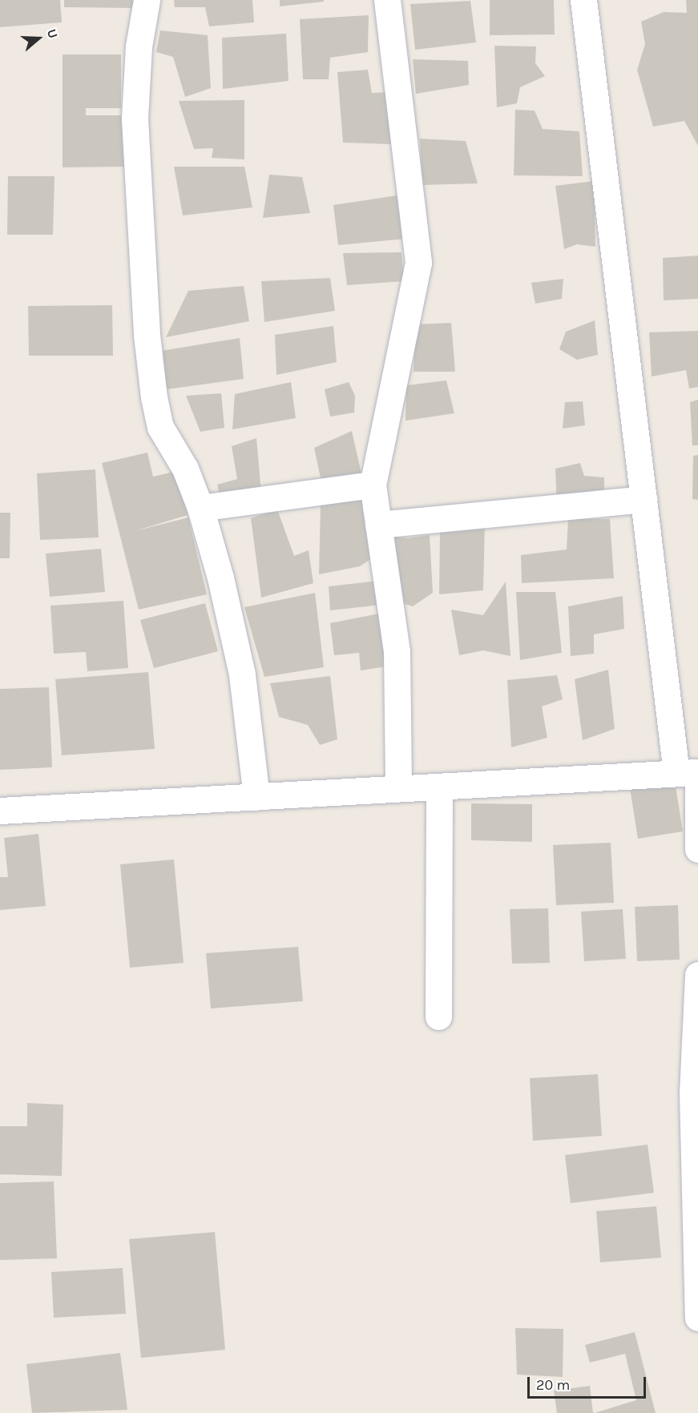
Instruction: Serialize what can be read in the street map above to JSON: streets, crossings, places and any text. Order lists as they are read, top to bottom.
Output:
{
  "scale_bar": "20 m",
  "north": "right"
}
